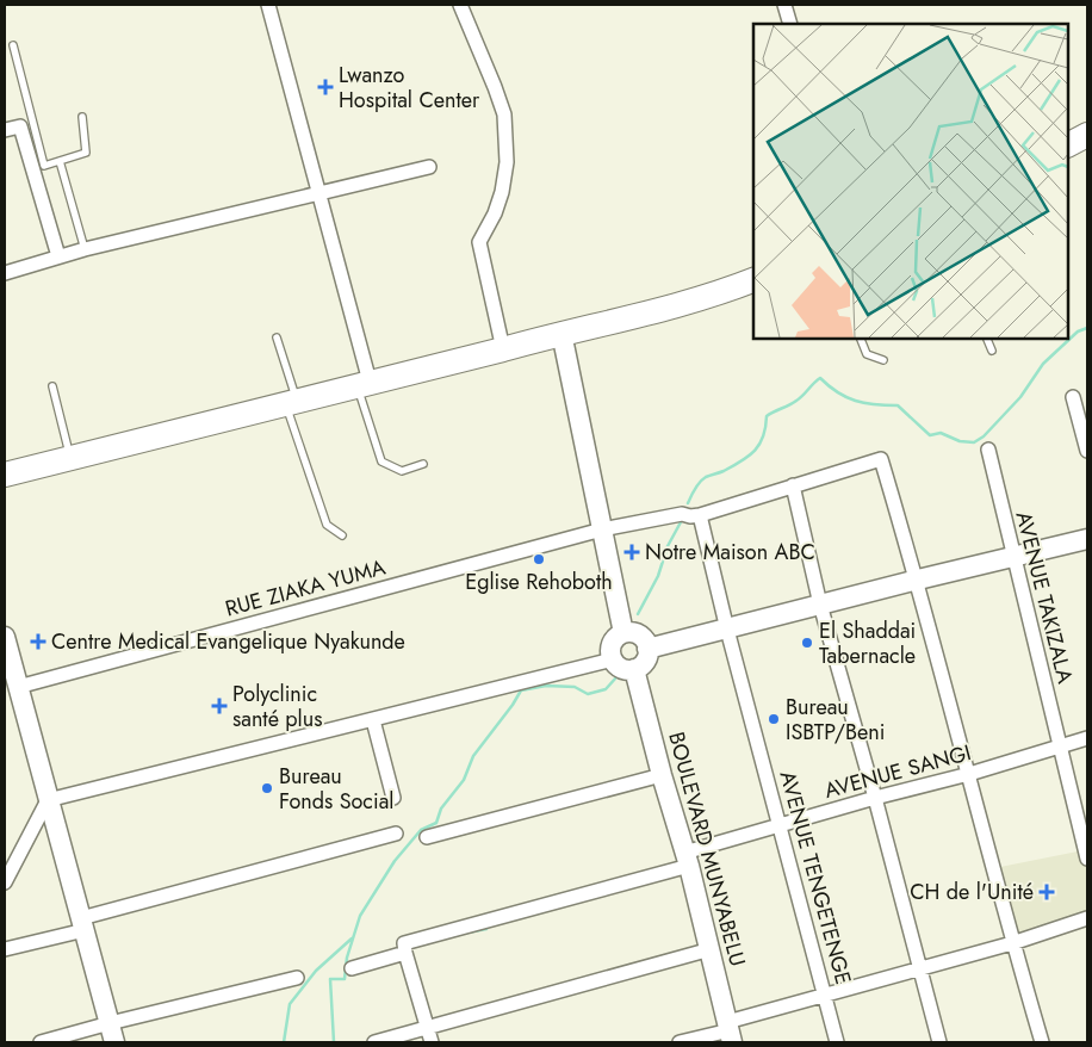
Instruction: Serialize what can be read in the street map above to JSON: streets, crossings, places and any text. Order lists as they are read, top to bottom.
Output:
{
  "streets": {
    "street": [
      "RUE ZIAKA YUMA",
      "AVENUE TAKIZALA",
      "AVENUE SANGI",
      "BOULEVARD MUNYABELU",
      "AVENUE TENGETENGE"
    ]
  },
  "crossings": [
    ["RUE ZIAKA YUMA", "AVENUE TENGETENGE"],
    ["AVENUE TAKIZALA", "AVENUE SANGI"],
    ["AVENUE SANGI", "BOULEVARD MUNYABELU"],
    ["AVENUE SANGI", "AVENUE TENGETENGE"]
  ],
  "places": {
    "health": [
      "Lwanzo Hospital Center",
      "Notre Maison ABC",
      "Centre Medical Evangelique Nyakunde",
      "Polyclinic santé plus",
      "CH de l'Unité"
    ],
    "other": [
      "Eglise Rehoboth",
      "El Shaddai Tabernacle",
      "Bureau ISBTP/Beni",
      "Bureau Fonds Social"
    ]
  }
}
